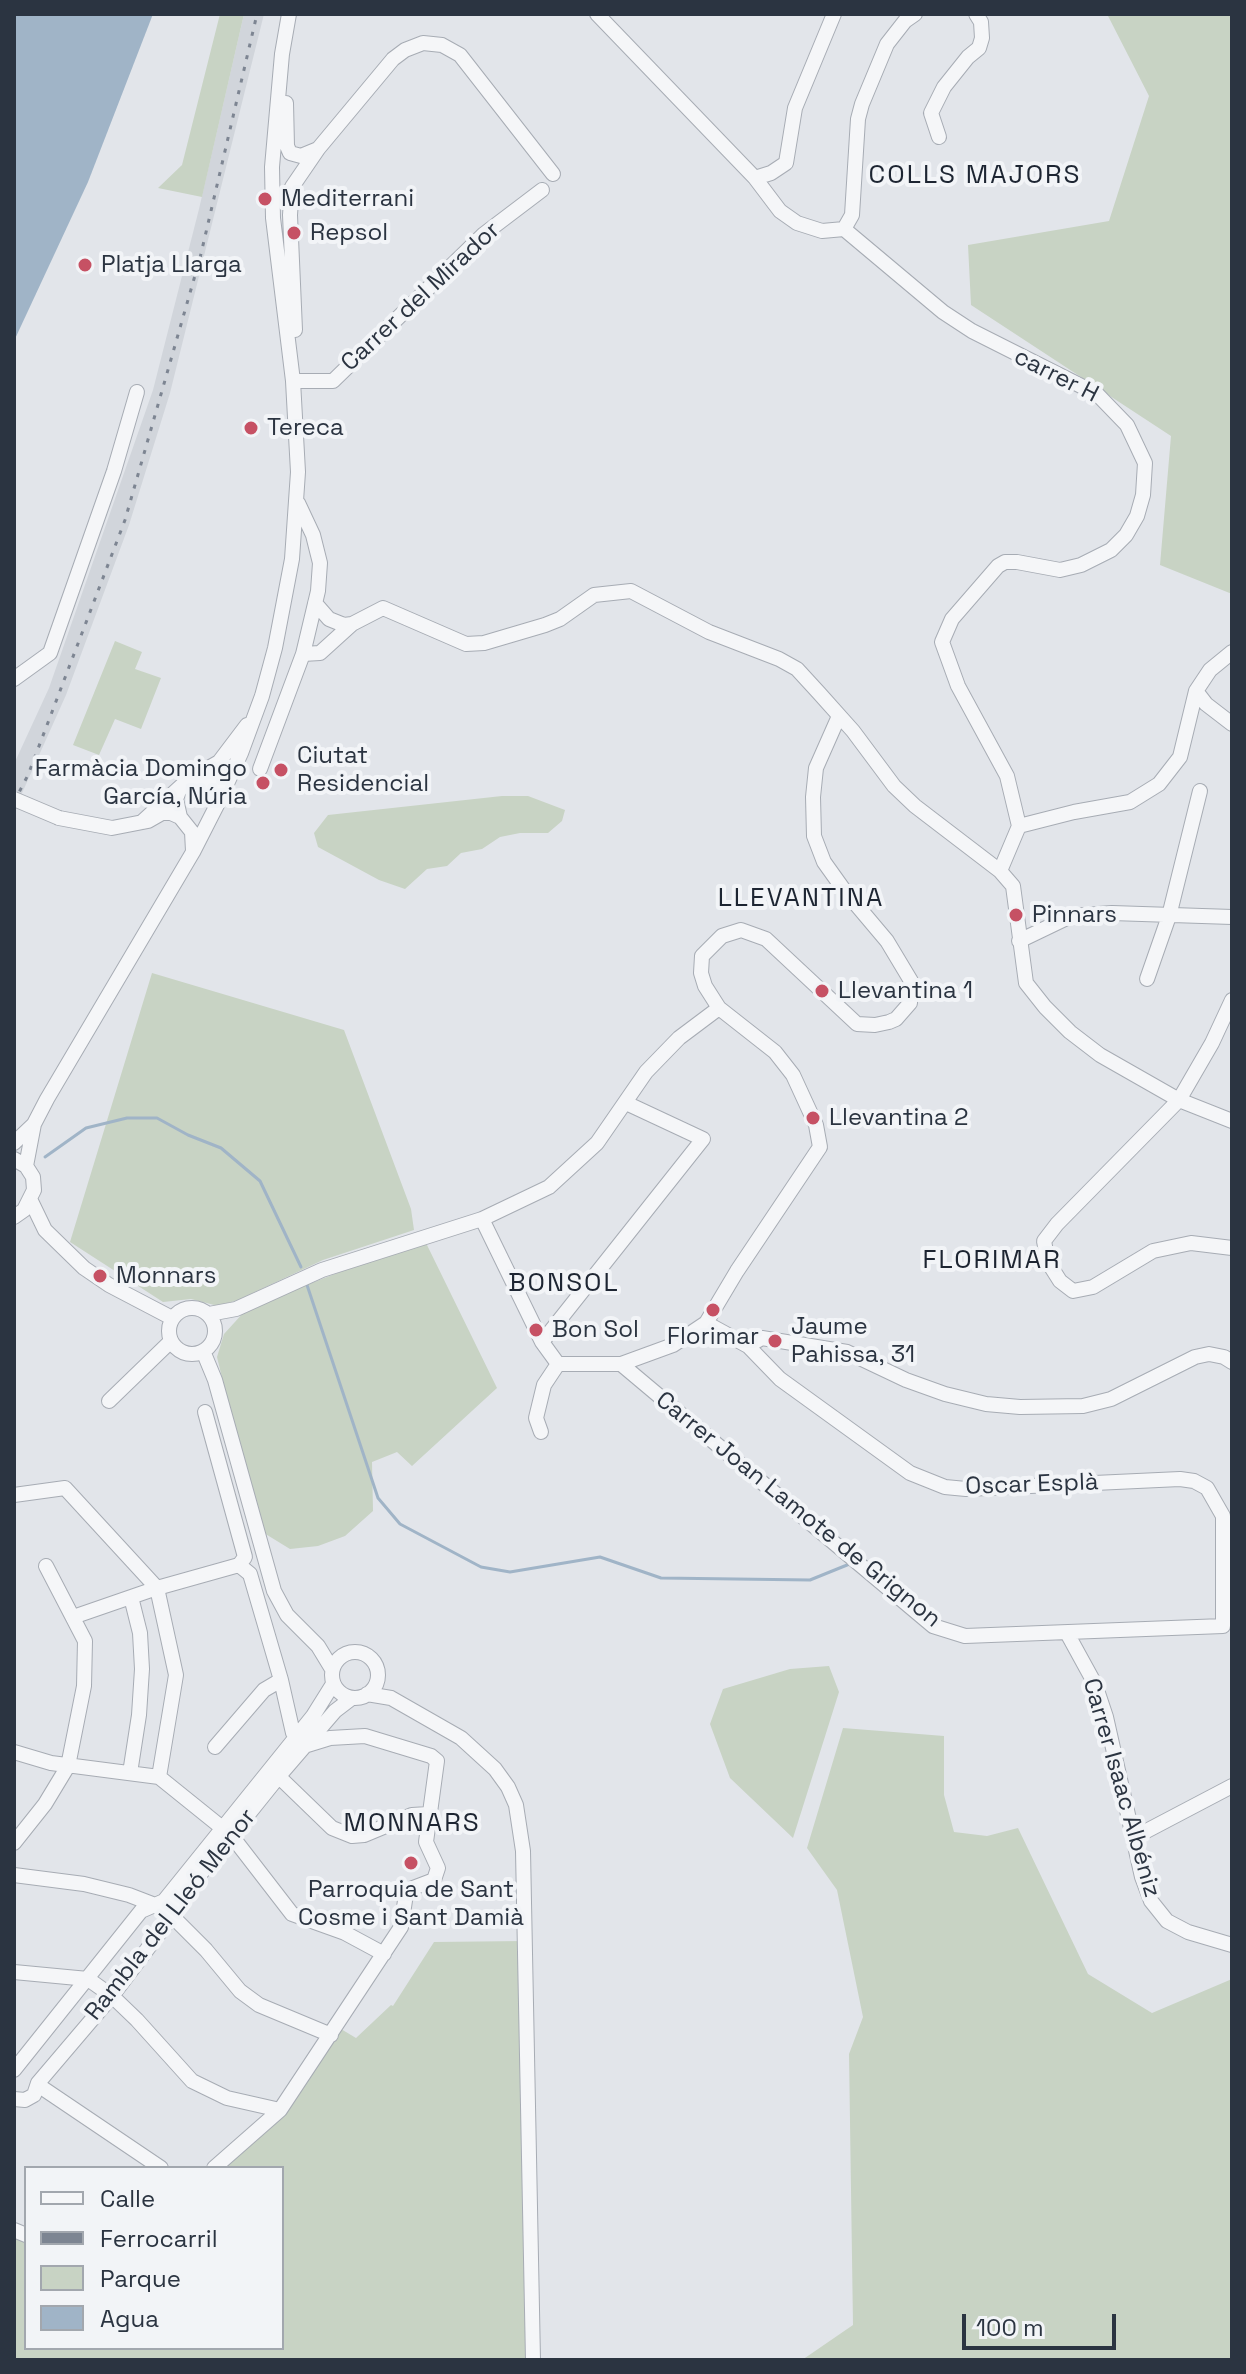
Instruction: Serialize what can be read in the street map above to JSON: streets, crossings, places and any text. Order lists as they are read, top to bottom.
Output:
{
  "streets": {
    "street": [
      "Carrer del Mirador",
      "carrer H",
      "Oscar Esplà",
      "Carrer Joan Lamote de Grignon",
      "Carrer Isaac Albéniz",
      "Rambla del Lleó Menor"
    ]
  },
  "crossings": [
    ["Oscar Esplà", "Carrer Joan Lamote de Grignon"],
    ["Carrer Joan Lamote de Grignon", "Carrer Isaac Albéniz"]
  ],
  "districts": [
    "COLLS MAJORS",
    "LLEVANTINA",
    "FLORIMAR",
    "BONSOL",
    "MONNARS"
  ],
  "places": [
    "Mediterrani",
    "Repsol",
    "Platja Llarga",
    "Tereca",
    "Ciutat Residencial",
    "Farmàcia Domingo García, Núria",
    "Pinnars",
    "Llevantina 1",
    "Llevantina 2",
    "Monnars",
    "Florimar",
    "Bon Sol",
    "Jaume Pahissa, 31",
    "Parroquia de Sant Cosme i Sant Damià"
  ],
  "legend": [
    "Calle",
    "Ferrocarril",
    "Parque",
    "Agua"
  ],
  "scale_bar": "100 m"
}
